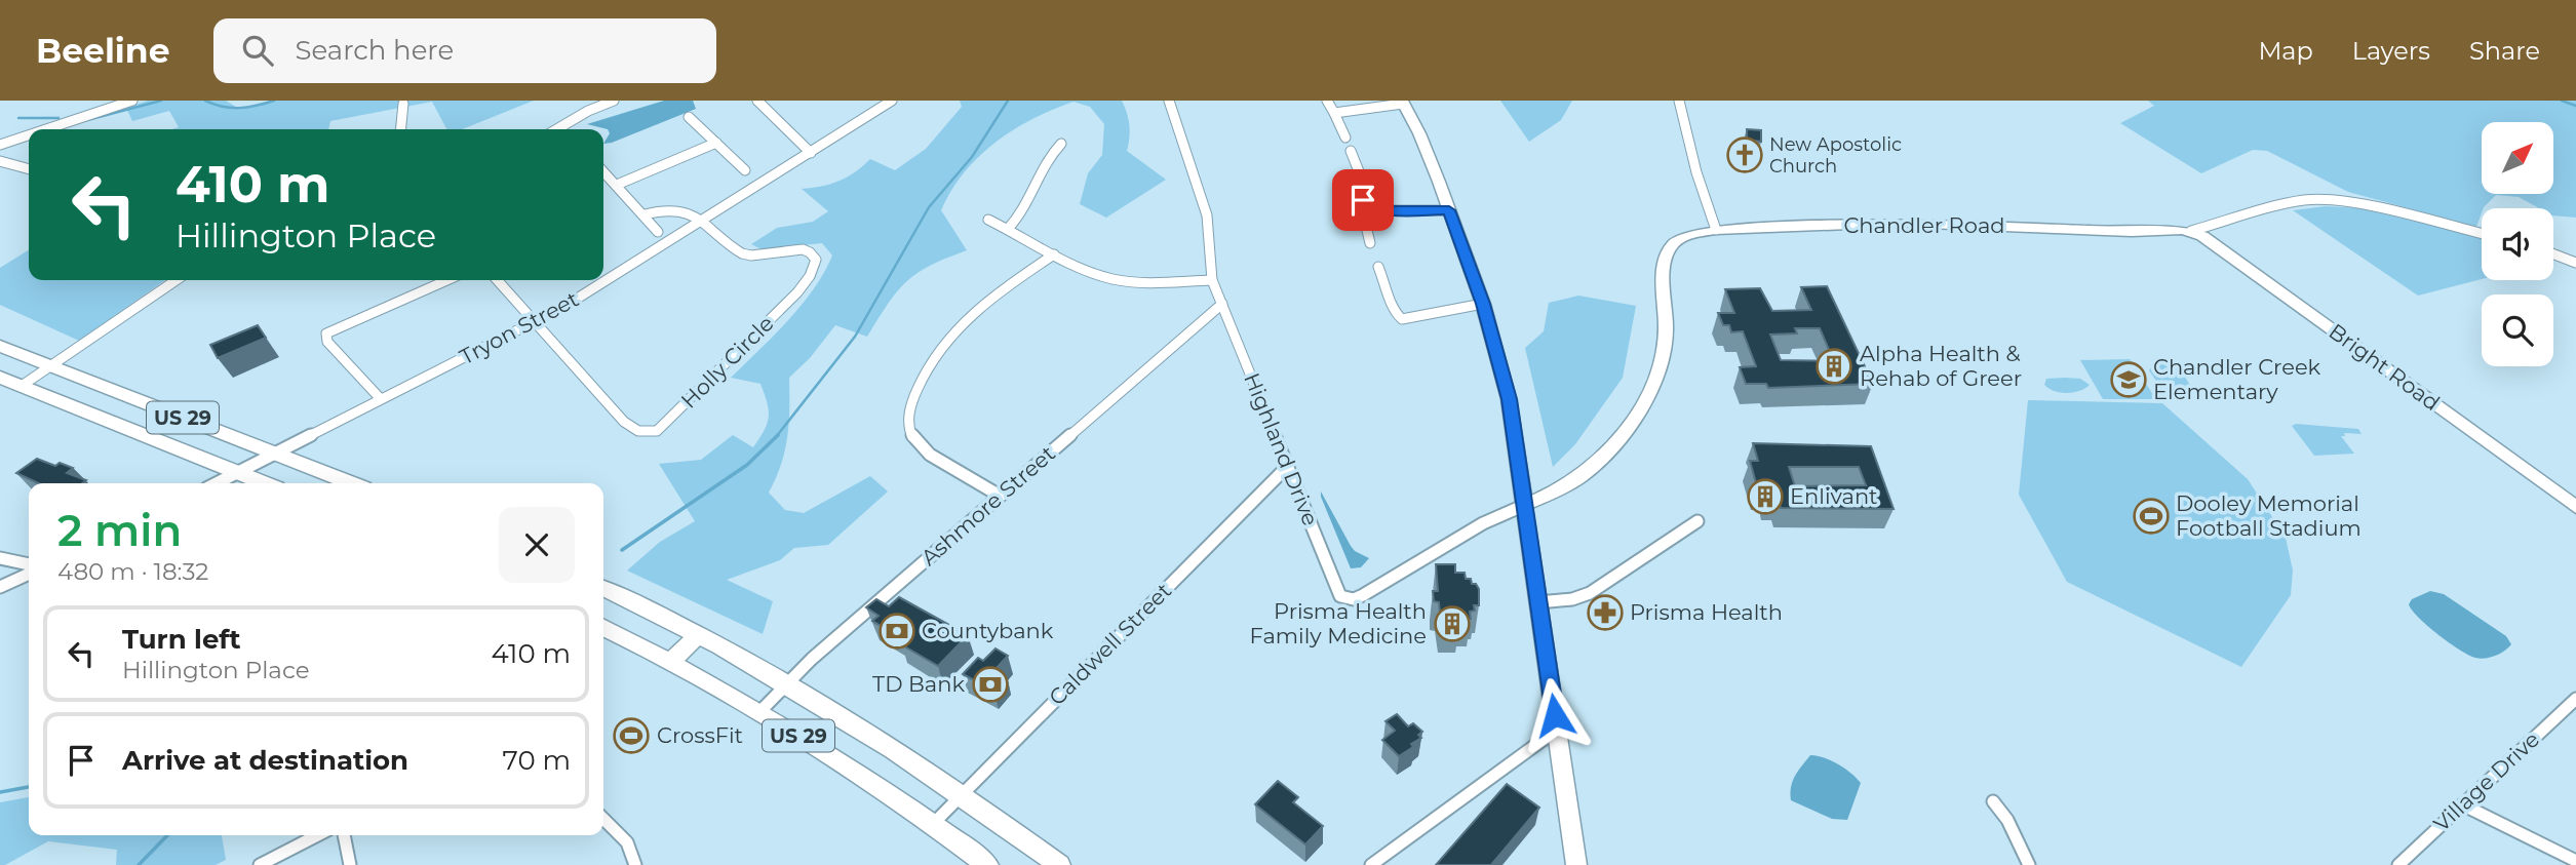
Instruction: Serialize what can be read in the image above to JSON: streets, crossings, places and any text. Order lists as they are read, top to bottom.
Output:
{
  "streets": {
    "main road": ["US 29"],
    "street": [
      "Chandler Road",
      "Tryon Street",
      "Holly Circle",
      "Bright Road",
      "Highland Drive",
      "Ashmore Street",
      "Caldwell Street",
      "Village Drive"
    ]
  },
  "crossings": [
    ["Chandler Road", "Bright Road"],
    ["Chandler Road", "Highland Drive"],
    ["Tryon Street", "Holly Circle"],
    ["Tryon Street", "US 29"],
    ["US 29", "Ashmore Street"],
    ["US 29", "Caldwell Street"],
    ["Highland Drive", "Ashmore Street"],
    ["Highland Drive", "Caldwell Street"]
  ],
  "places": {
    "church": ["New Apostolic Church"],
    "building": ["Alpha Health & Rehab of Greer", "Enlivant", "Prisma Health Family Medicine"],
    "school or university": ["Chandler Creek Elementary"],
    "sports": ["Dooley Memorial Football Stadium", "CrossFit"],
    "pharmacy": ["Prisma Health"],
    "bank": ["Countybank", "TD Bank"]
  },
  "north": "top right",
  "page": {
    "header": "Beeline",
    "search": "Search here",
    "nav": ["Map", "Layers", "Share"],
    "turn": ["410 m", "Hillington Place"],
    "heading": ["2 min", "480 m · 18:32"],
    "list": [
      {
        "name": "Turn left",
        "note": "Hillington Place",
        "value": "410 m"
      },
      {
        "name": "Arrive at destination",
        "value": "70 m"
      }
    ]
  }
}
